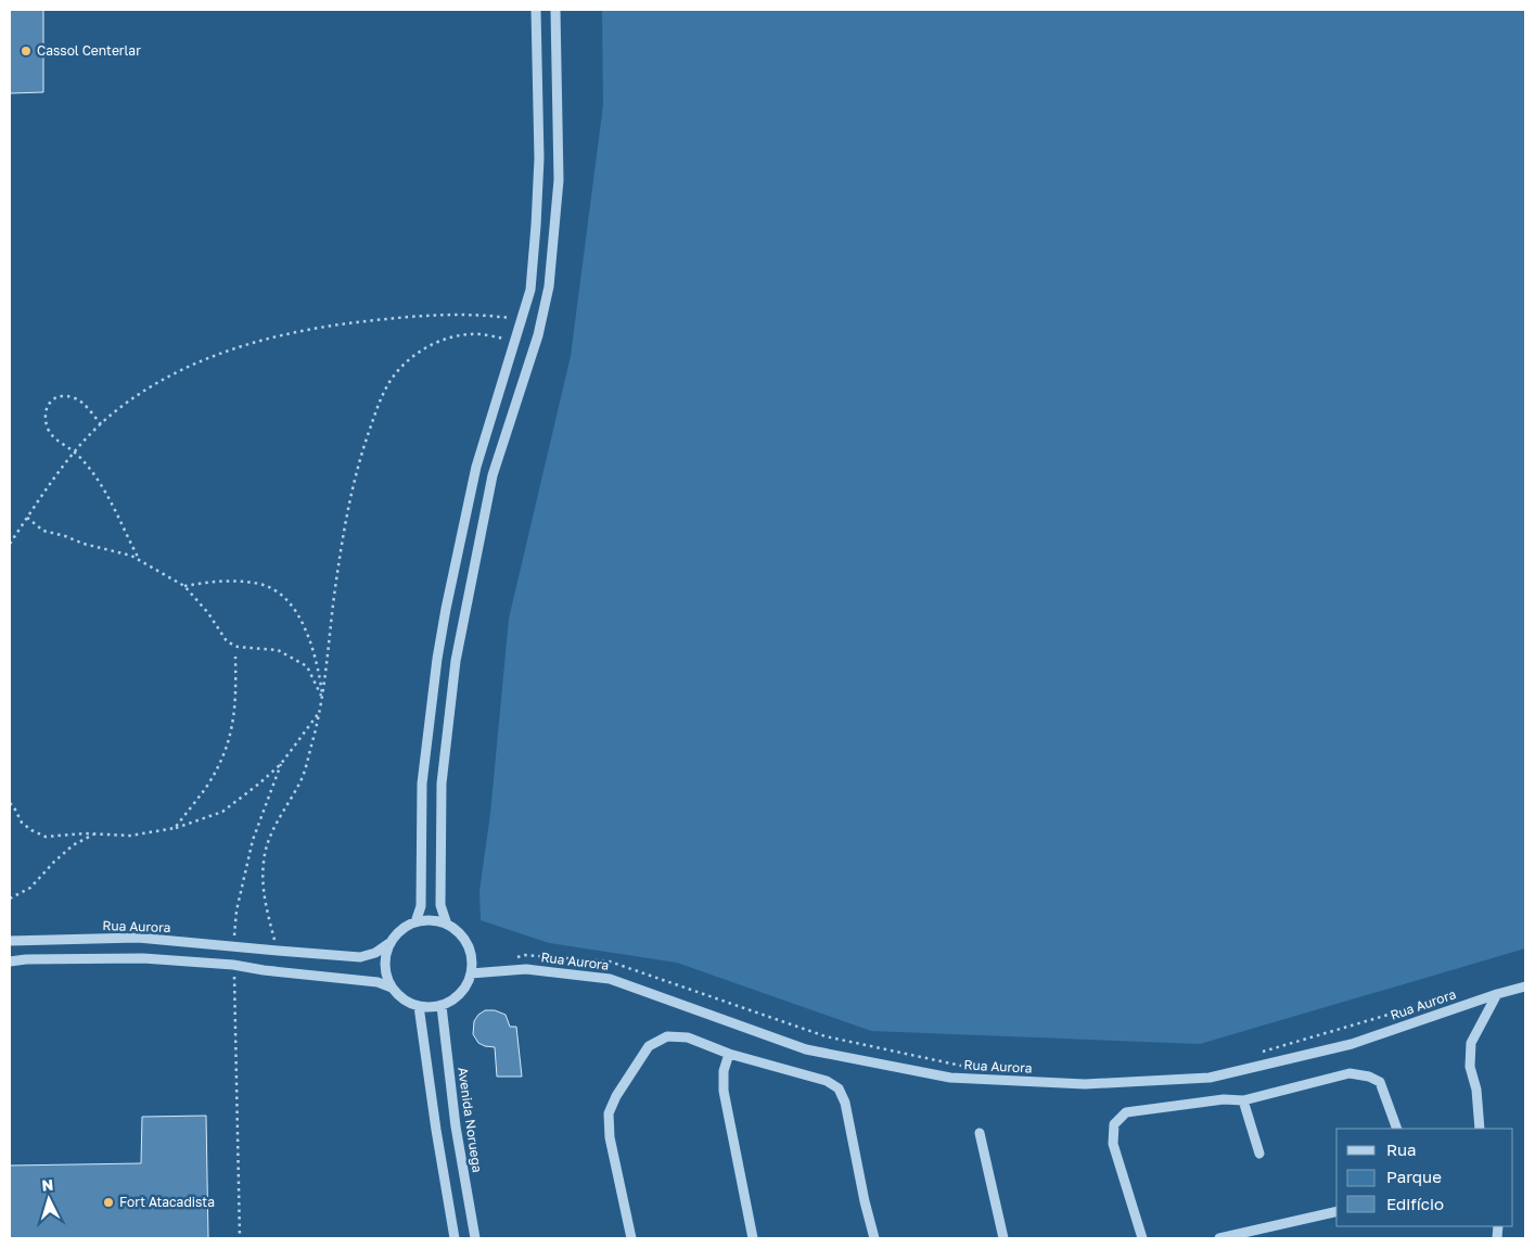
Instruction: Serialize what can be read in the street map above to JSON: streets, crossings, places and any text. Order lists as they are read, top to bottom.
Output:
{
  "streets": {
    "street": ["Rua Aurora", "Avenida Noruega"]
  },
  "crossings": [
    ["Rua Aurora", "Avenida Noruega"]
  ],
  "places": ["Cassol Centerlar", "Fort Atacadista"],
  "legend": ["Rua", "Parque", "Edifício"],
  "north": "top"
}
